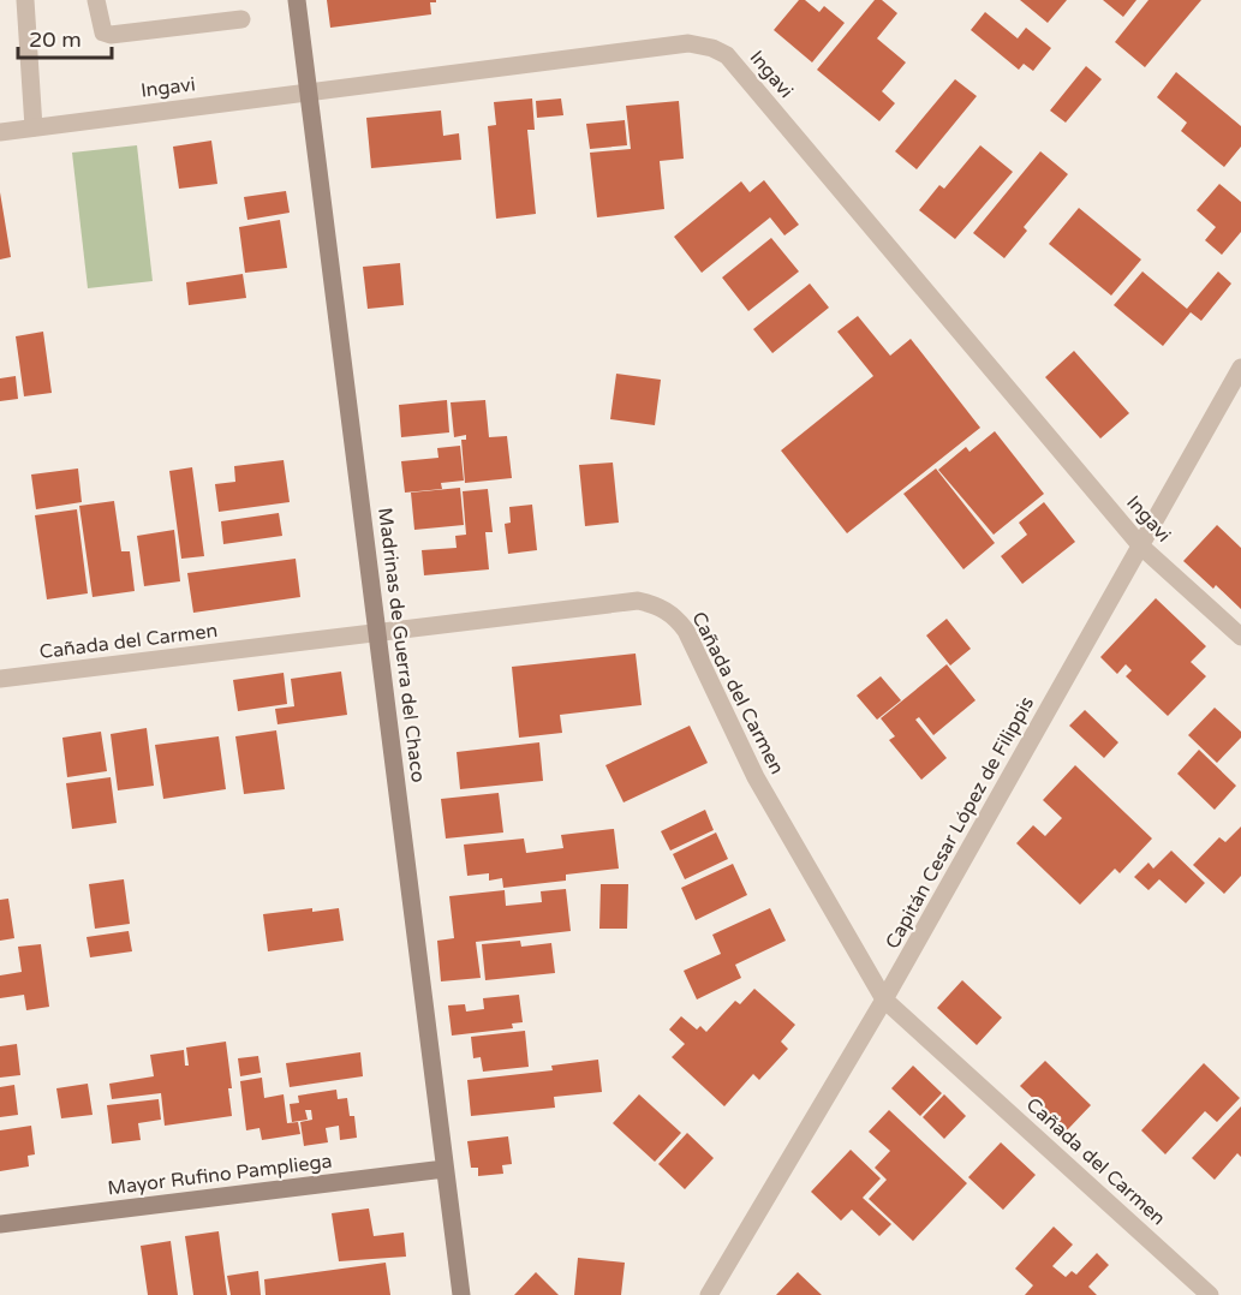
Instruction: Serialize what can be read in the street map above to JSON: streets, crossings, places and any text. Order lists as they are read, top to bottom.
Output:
{
  "streets": {
    "street": [
      "Ingavi",
      "Cañada del Carmen",
      "Madrinas de Guerra del Chaco",
      "Capitán Cesar López de Filippis",
      "Mayor Rufino Pampliega"
    ]
  },
  "crossings": [
    ["Ingavi", "Madrinas de Guerra del Chaco"],
    ["Ingavi", "Capitán Cesar López de Filippis"],
    ["Cañada del Carmen", "Madrinas de Guerra del Chaco"],
    ["Cañada del Carmen", "Capitán Cesar López de Filippis"],
    ["Madrinas de Guerra del Chaco", "Mayor Rufino Pampliega"]
  ],
  "scale_bar": "20 m"
}
